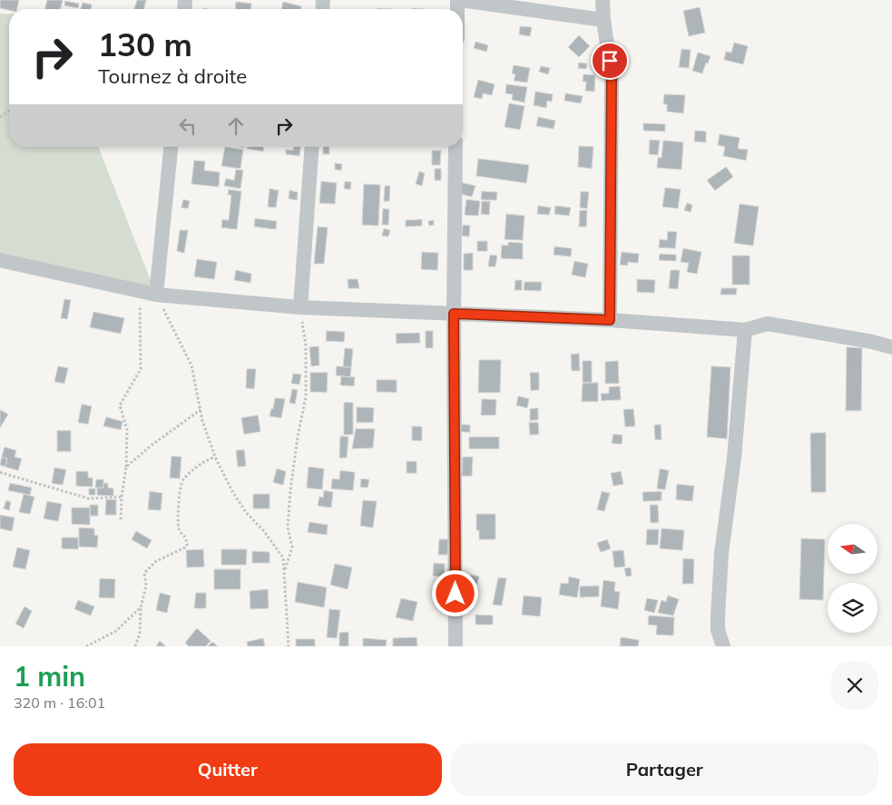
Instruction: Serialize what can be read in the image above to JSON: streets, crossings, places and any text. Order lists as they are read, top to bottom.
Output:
{
  "north": "left",
  "page": {
    "turn": ["130 m", "Tournez à droite"],
    "heading": ["1 min", "320 m · 16:01"],
    "buttons": ["Quitter", "Partager"]
  }
}
